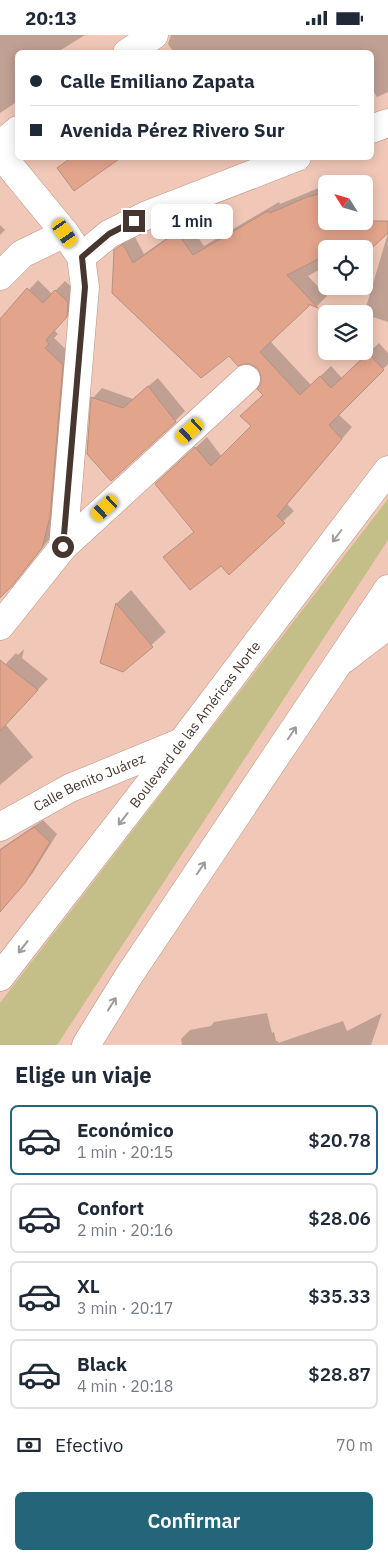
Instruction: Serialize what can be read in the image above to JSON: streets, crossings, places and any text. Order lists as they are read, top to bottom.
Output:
{
  "streets": {
    "street": ["Boulevard de las Américas Norte", "Calle Benito Juárez"]
  },
  "crossings": [
    ["Boulevard de las Américas Norte", "Calle Benito Juárez"]
  ],
  "north": "top left",
  "page": {
    "status": "20:13",
    "banner": ["Calle Emiliano Zapata", "Avenida Pérez Rivero Sur"],
    "bubble": "1 min",
    "heading": "Elige un viaje",
    "list": [
      {
        "name": "Económico",
        "note": "1 min · 20:15",
        "value": "$20.78"
      },
      {
        "name": "Confort",
        "note": "2 min · 20:16",
        "value": "$28.06"
      },
      {
        "name": "XL",
        "note": "3 min · 20:17",
        "value": "$35.33"
      },
      {
        "name": "Black",
        "note": "4 min · 20:18",
        "value": "$28.87"
      }
    ],
    "pay": ["Efectivo", "70 m"],
    "buttons": "Confirmar"
  }
}
